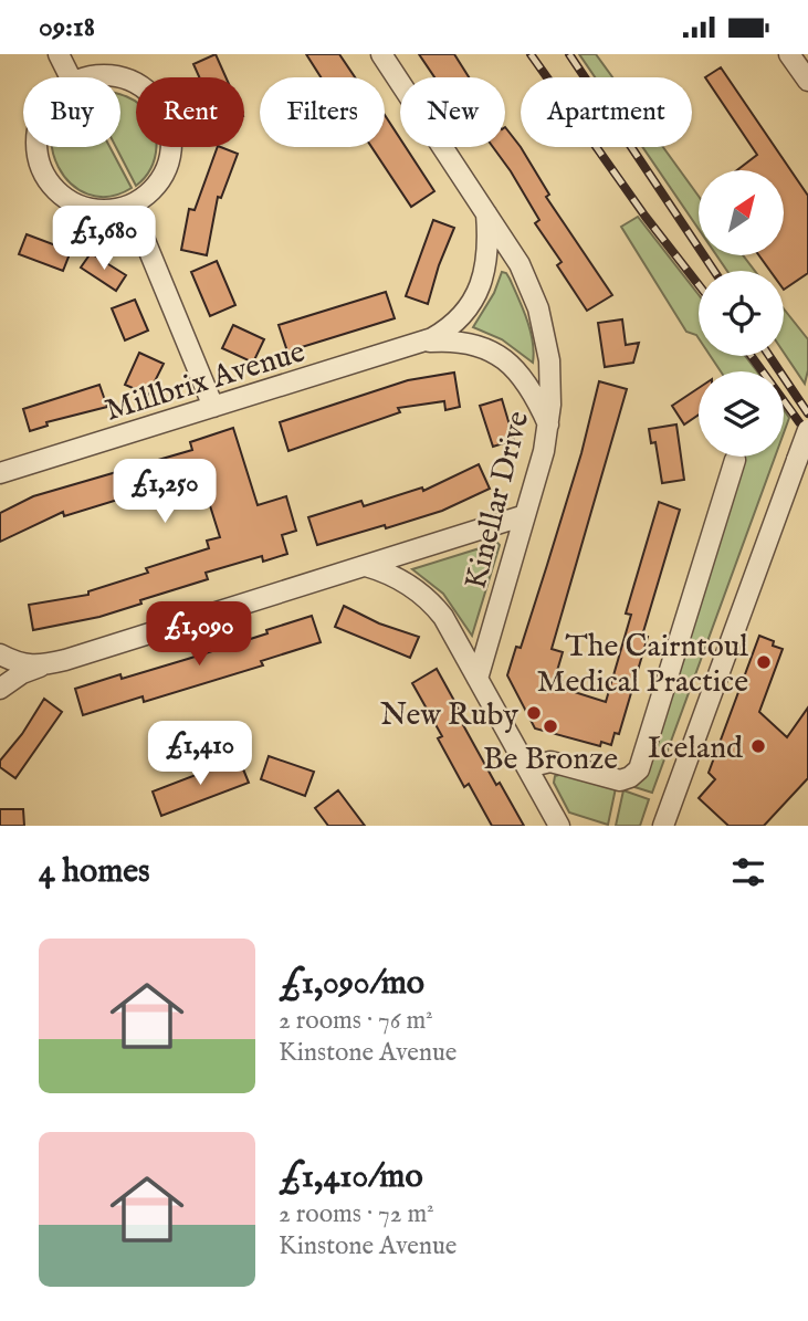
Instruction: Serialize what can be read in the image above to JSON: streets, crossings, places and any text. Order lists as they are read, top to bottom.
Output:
{
  "streets": {
    "street": ["Millbrix Avenue", "Kinellar Drive"]
  },
  "crossings": [
    ["Millbrix Avenue", "Kinellar Drive"]
  ],
  "places": [
    "The Cairntoul Medical Practice",
    "New Ruby",
    "Be Bronze",
    "Iceland"
  ],
  "north": "top right",
  "page": {
    "status": "09:18",
    "chip": [
      "Buy",
      "Rent",
      "Filters",
      "New",
      "Apartment"
    ],
    "price": [
      "£1,680",
      "£1,250",
      "£1,090",
      "£1,410"
    ],
    "heading": "4 homes",
    "list": [
      {
        "name": "£1,090/mo",
        "note": "2 rooms · 76 m² · Kinstone Avenue"
      },
      {
        "name": "£1,410/mo",
        "note": "2 rooms · 72 m² · Kinstone Avenue"
      }
    ]
  }
}
